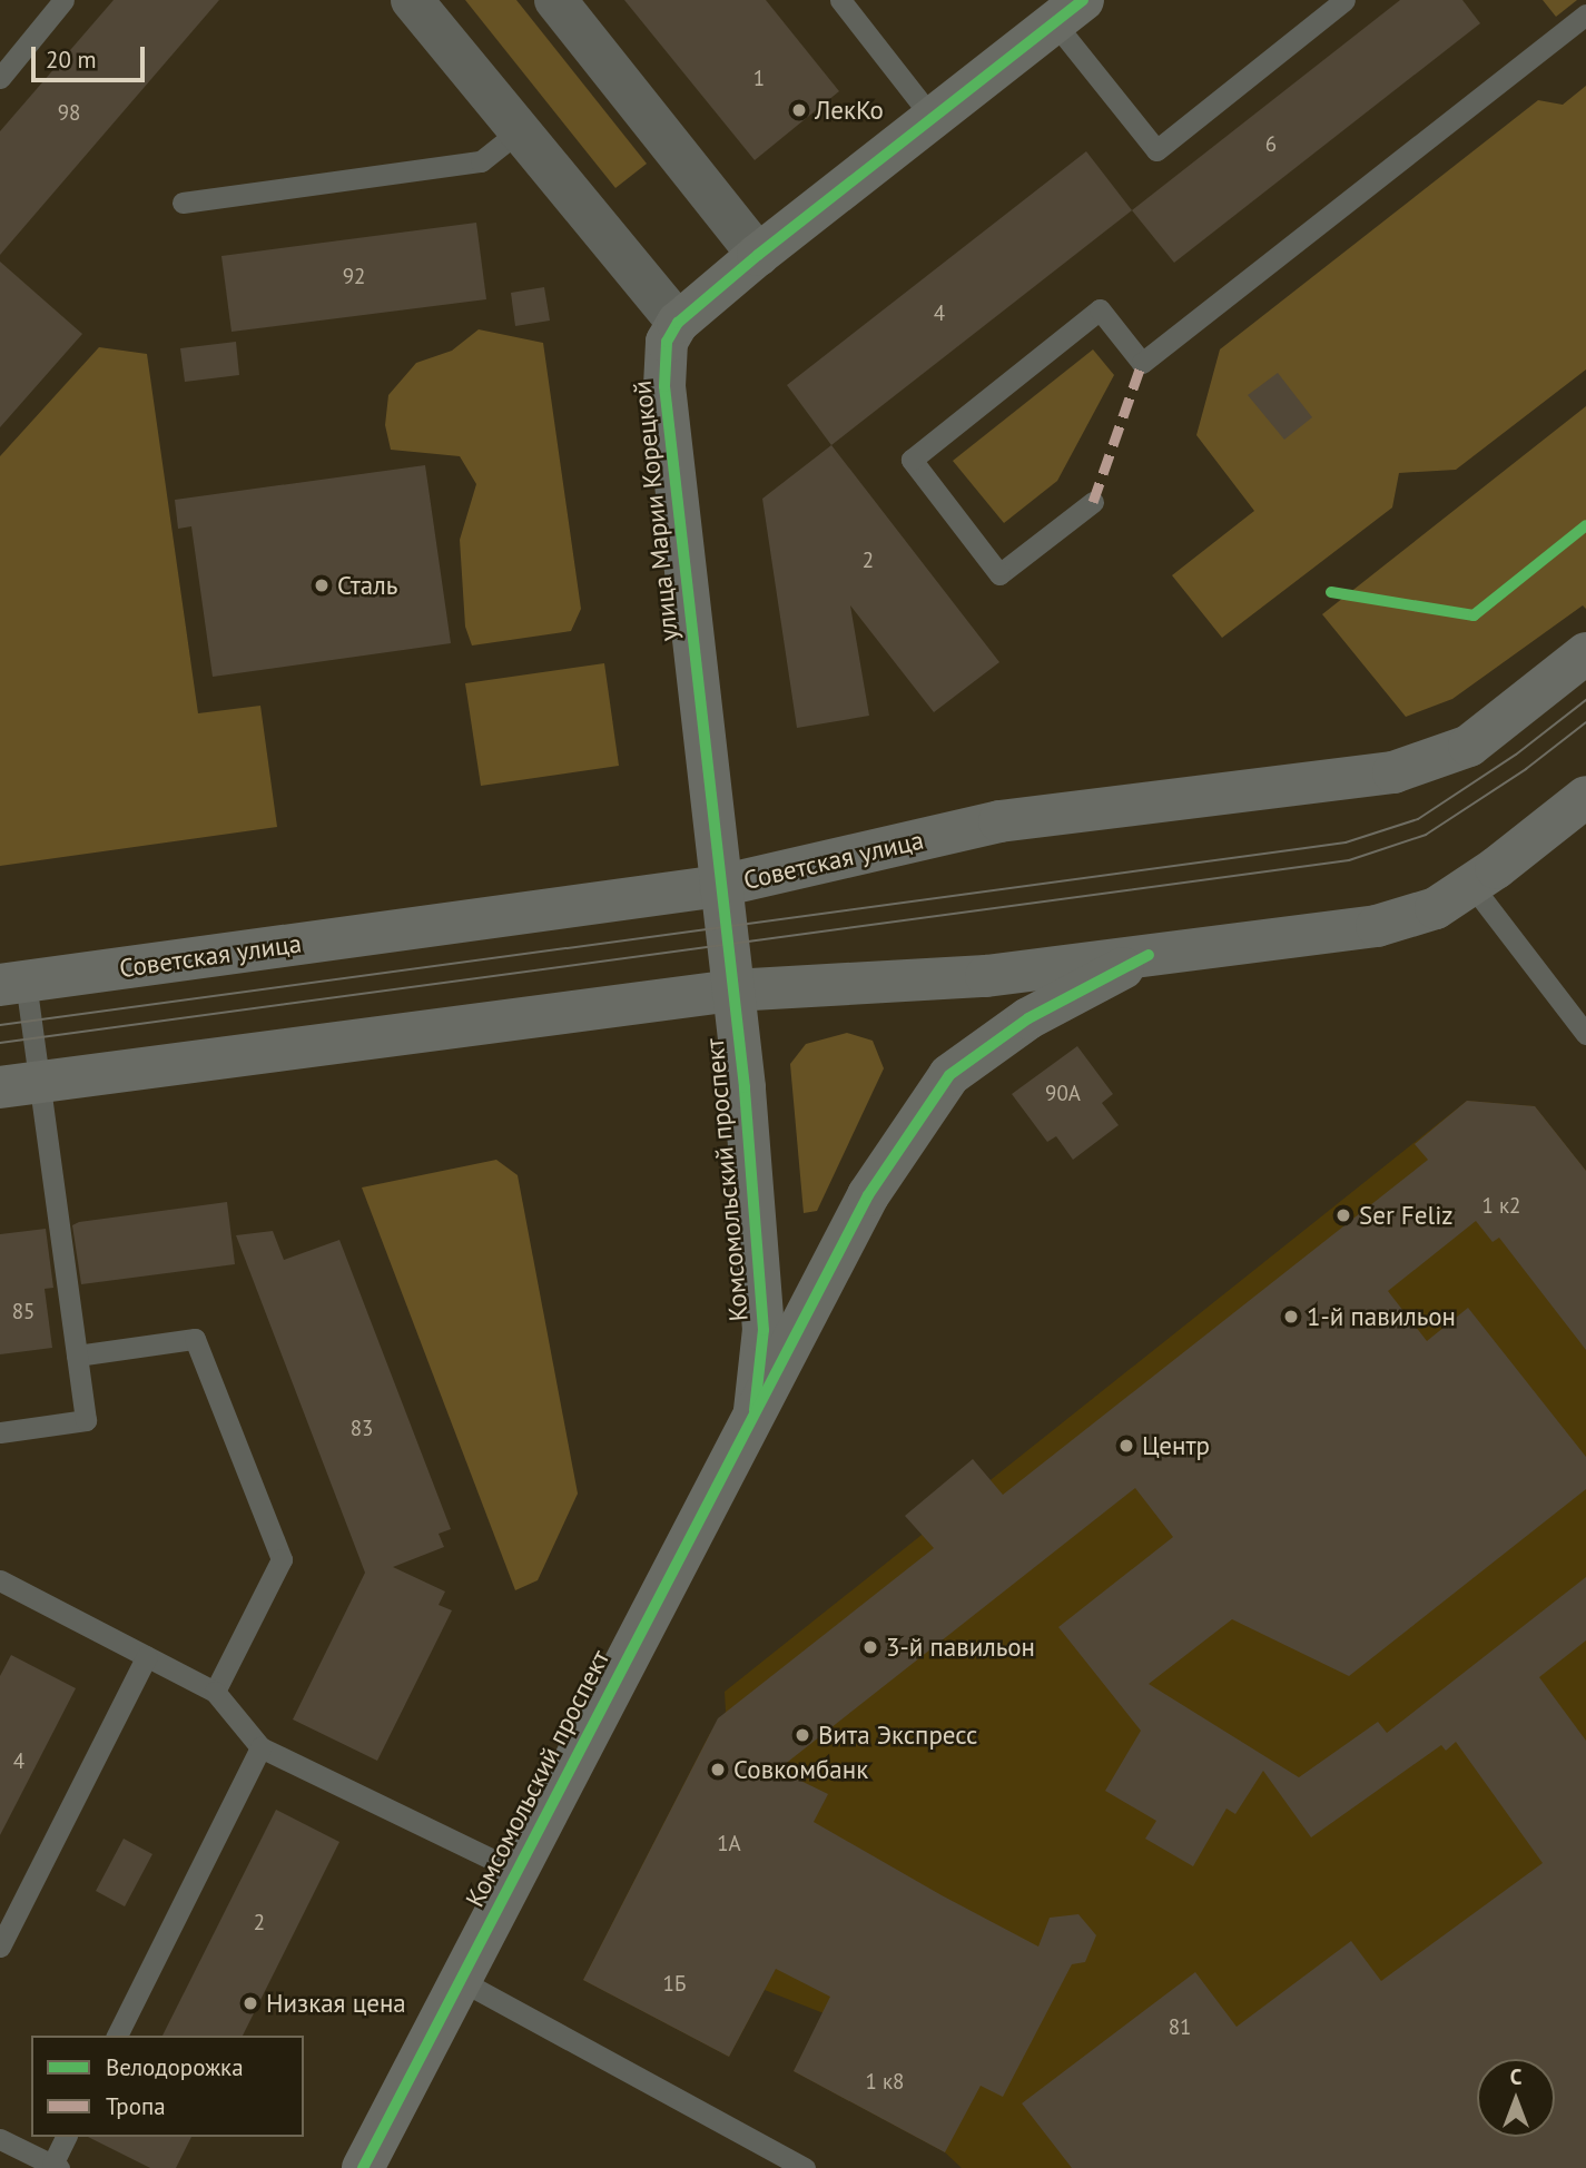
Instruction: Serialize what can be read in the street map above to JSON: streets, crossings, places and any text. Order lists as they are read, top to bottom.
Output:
{
  "streets": {
    "main road": ["улица Марии Корецкой", "Советская улица", "Комсомольский проспект"]
  },
  "crossings": [
    ["улица Марии Корецкой", "Советская улица"],
    ["улица Марии Корецкой", "Комсомольский проспект"]
  ],
  "places": [
    "ЛекКо",
    "Сталь",
    "Ser Feliz",
    "1-й павильон",
    "Центр",
    "3-й павильон",
    "Вита Экспресс",
    "Совкомбанк",
    "Низкая цена"
  ],
  "house_numbers": [
    "1",
    "98",
    "6",
    "92",
    "4",
    "2",
    "90А",
    "1 к2",
    "85",
    "83",
    "4",
    "1А",
    "2",
    "1Б",
    "81",
    "1 к8"
  ],
  "legend": ["Велодорожка", "Тропа"],
  "scale_bar": "20 m",
  "north": "top"
}
